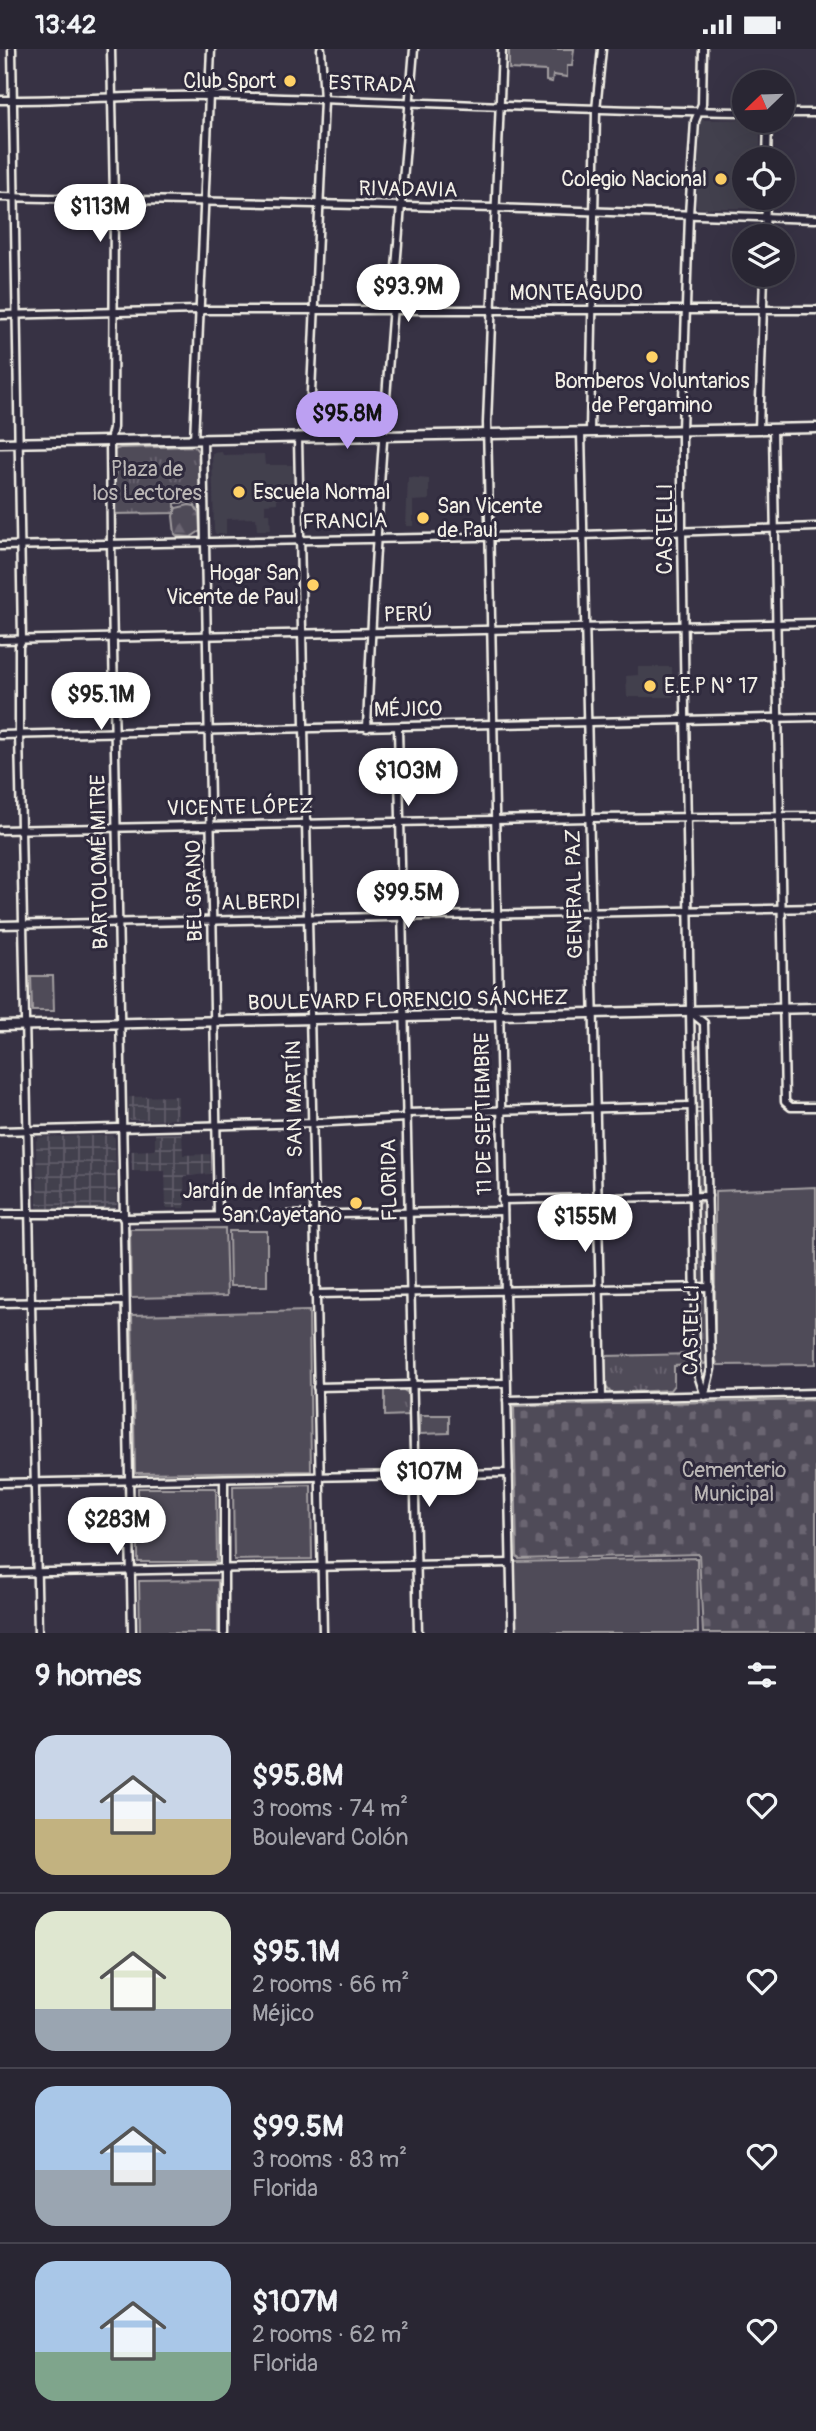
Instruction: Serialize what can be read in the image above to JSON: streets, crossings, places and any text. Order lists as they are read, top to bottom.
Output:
{
  "streets": {
    "main road": ["BOULEVARD FLORENCIO SÁNCHEZ"],
    "street": [
      "ESTRADA",
      "RIVADAVIA",
      "MONTEAGUDO",
      "FRANCIA",
      "CASTELLI",
      "PERÚ",
      "MÉJICO",
      "VICENTE LÓPEZ",
      "BARTOLOMÉ MITRE",
      "BELGRANO",
      "GENERAL PAZ",
      "ALBERDI",
      "SAN MARTÍN",
      "11 DE SEPTIEMBRE",
      "FLORIDA"
    ]
  },
  "crossings": [
    ["ESTRADA", "CASTELLI"],
    ["ESTRADA", "BARTOLOMÉ MITRE"],
    ["ESTRADA", "GENERAL PAZ"],
    ["ESTRADA", "11 DE SEPTIEMBRE"],
    ["RIVADAVIA", "CASTELLI"],
    ["RIVADAVIA", "BARTOLOMÉ MITRE"],
    ["RIVADAVIA", "GENERAL PAZ"],
    ["RIVADAVIA", "11 DE SEPTIEMBRE"],
    ["MONTEAGUDO", "CASTELLI"],
    ["MONTEAGUDO", "BARTOLOMÉ MITRE"],
    ["MONTEAGUDO", "GENERAL PAZ"],
    ["MONTEAGUDO", "11 DE SEPTIEMBRE"],
    ["FRANCIA", "CASTELLI"],
    ["FRANCIA", "BARTOLOMÉ MITRE"],
    ["FRANCIA", "BELGRANO"],
    ["FRANCIA", "GENERAL PAZ"],
    ["FRANCIA", "SAN MARTÍN"],
    ["FRANCIA", "11 DE SEPTIEMBRE"],
    ["CASTELLI", "PERÚ"],
    ["CASTELLI", "MÉJICO"],
    ["CASTELLI", "VICENTE LÓPEZ"],
    ["CASTELLI", "ALBERDI"],
    ["CASTELLI", "BOULEVARD FLORENCIO SÁNCHEZ"],
    ["PERÚ", "BARTOLOMÉ MITRE"],
    ["PERÚ", "BELGRANO"],
    ["PERÚ", "GENERAL PAZ"],
    ["PERÚ", "SAN MARTÍN"],
    ["PERÚ", "11 DE SEPTIEMBRE"],
    ["MÉJICO", "BARTOLOMÉ MITRE"],
    ["MÉJICO", "BELGRANO"],
    ["MÉJICO", "GENERAL PAZ"],
    ["MÉJICO", "SAN MARTÍN"],
    ["MÉJICO", "11 DE SEPTIEMBRE"],
    ["MÉJICO", "FLORIDA"],
    ["VICENTE LÓPEZ", "BARTOLOMÉ MITRE"],
    ["VICENTE LÓPEZ", "BELGRANO"],
    ["VICENTE LÓPEZ", "GENERAL PAZ"],
    ["VICENTE LÓPEZ", "SAN MARTÍN"],
    ["VICENTE LÓPEZ", "11 DE SEPTIEMBRE"],
    ["VICENTE LÓPEZ", "FLORIDA"],
    ["BARTOLOMÉ MITRE", "ALBERDI"],
    ["BARTOLOMÉ MITRE", "BOULEVARD FLORENCIO SÁNCHEZ"],
    ["BELGRANO", "ALBERDI"],
    ["BELGRANO", "BOULEVARD FLORENCIO SÁNCHEZ"],
    ["GENERAL PAZ", "ALBERDI"],
    ["GENERAL PAZ", "BOULEVARD FLORENCIO SÁNCHEZ"],
    ["ALBERDI", "SAN MARTÍN"],
    ["ALBERDI", "11 DE SEPTIEMBRE"],
    ["ALBERDI", "FLORIDA"],
    ["BOULEVARD FLORENCIO SÁNCHEZ", "SAN MARTÍN"],
    ["BOULEVARD FLORENCIO SÁNCHEZ", "11 DE SEPTIEMBRE"],
    ["BOULEVARD FLORENCIO SÁNCHEZ", "FLORIDA"]
  ],
  "parks": ["Plaza de los Lectores", "Cementerio Municipal"],
  "places": [
    "Club Sport",
    "Colegio Nacional",
    "Bomberos Voluntarios de Pergamino",
    "Escuela Normal",
    "San Vicente de Paul",
    "Hogar San Vicente de Paul",
    "E.E.P N° 17",
    "Jardín de Infantes San Cayetano"
  ],
  "north": "bottom left",
  "page": {
    "status": "13:42",
    "price": [
      "$113M",
      "$93.9M",
      "$95.8M",
      "$95.1M",
      "$103M",
      "$99.5M",
      "$155M",
      "$107M",
      "$283M"
    ],
    "heading": "9 homes",
    "list": [
      {
        "name": "$95.8M",
        "note": "3 rooms · 74 m² · Boulevard Colón"
      },
      {
        "name": "$95.1M",
        "note": "2 rooms · 66 m² · Méjico"
      },
      {
        "name": "$99.5M",
        "note": "3 rooms · 83 m² · Florida"
      },
      {
        "name": "$107M",
        "note": "2 rooms · 62 m² · Florida"
      }
    ]
  }
}
